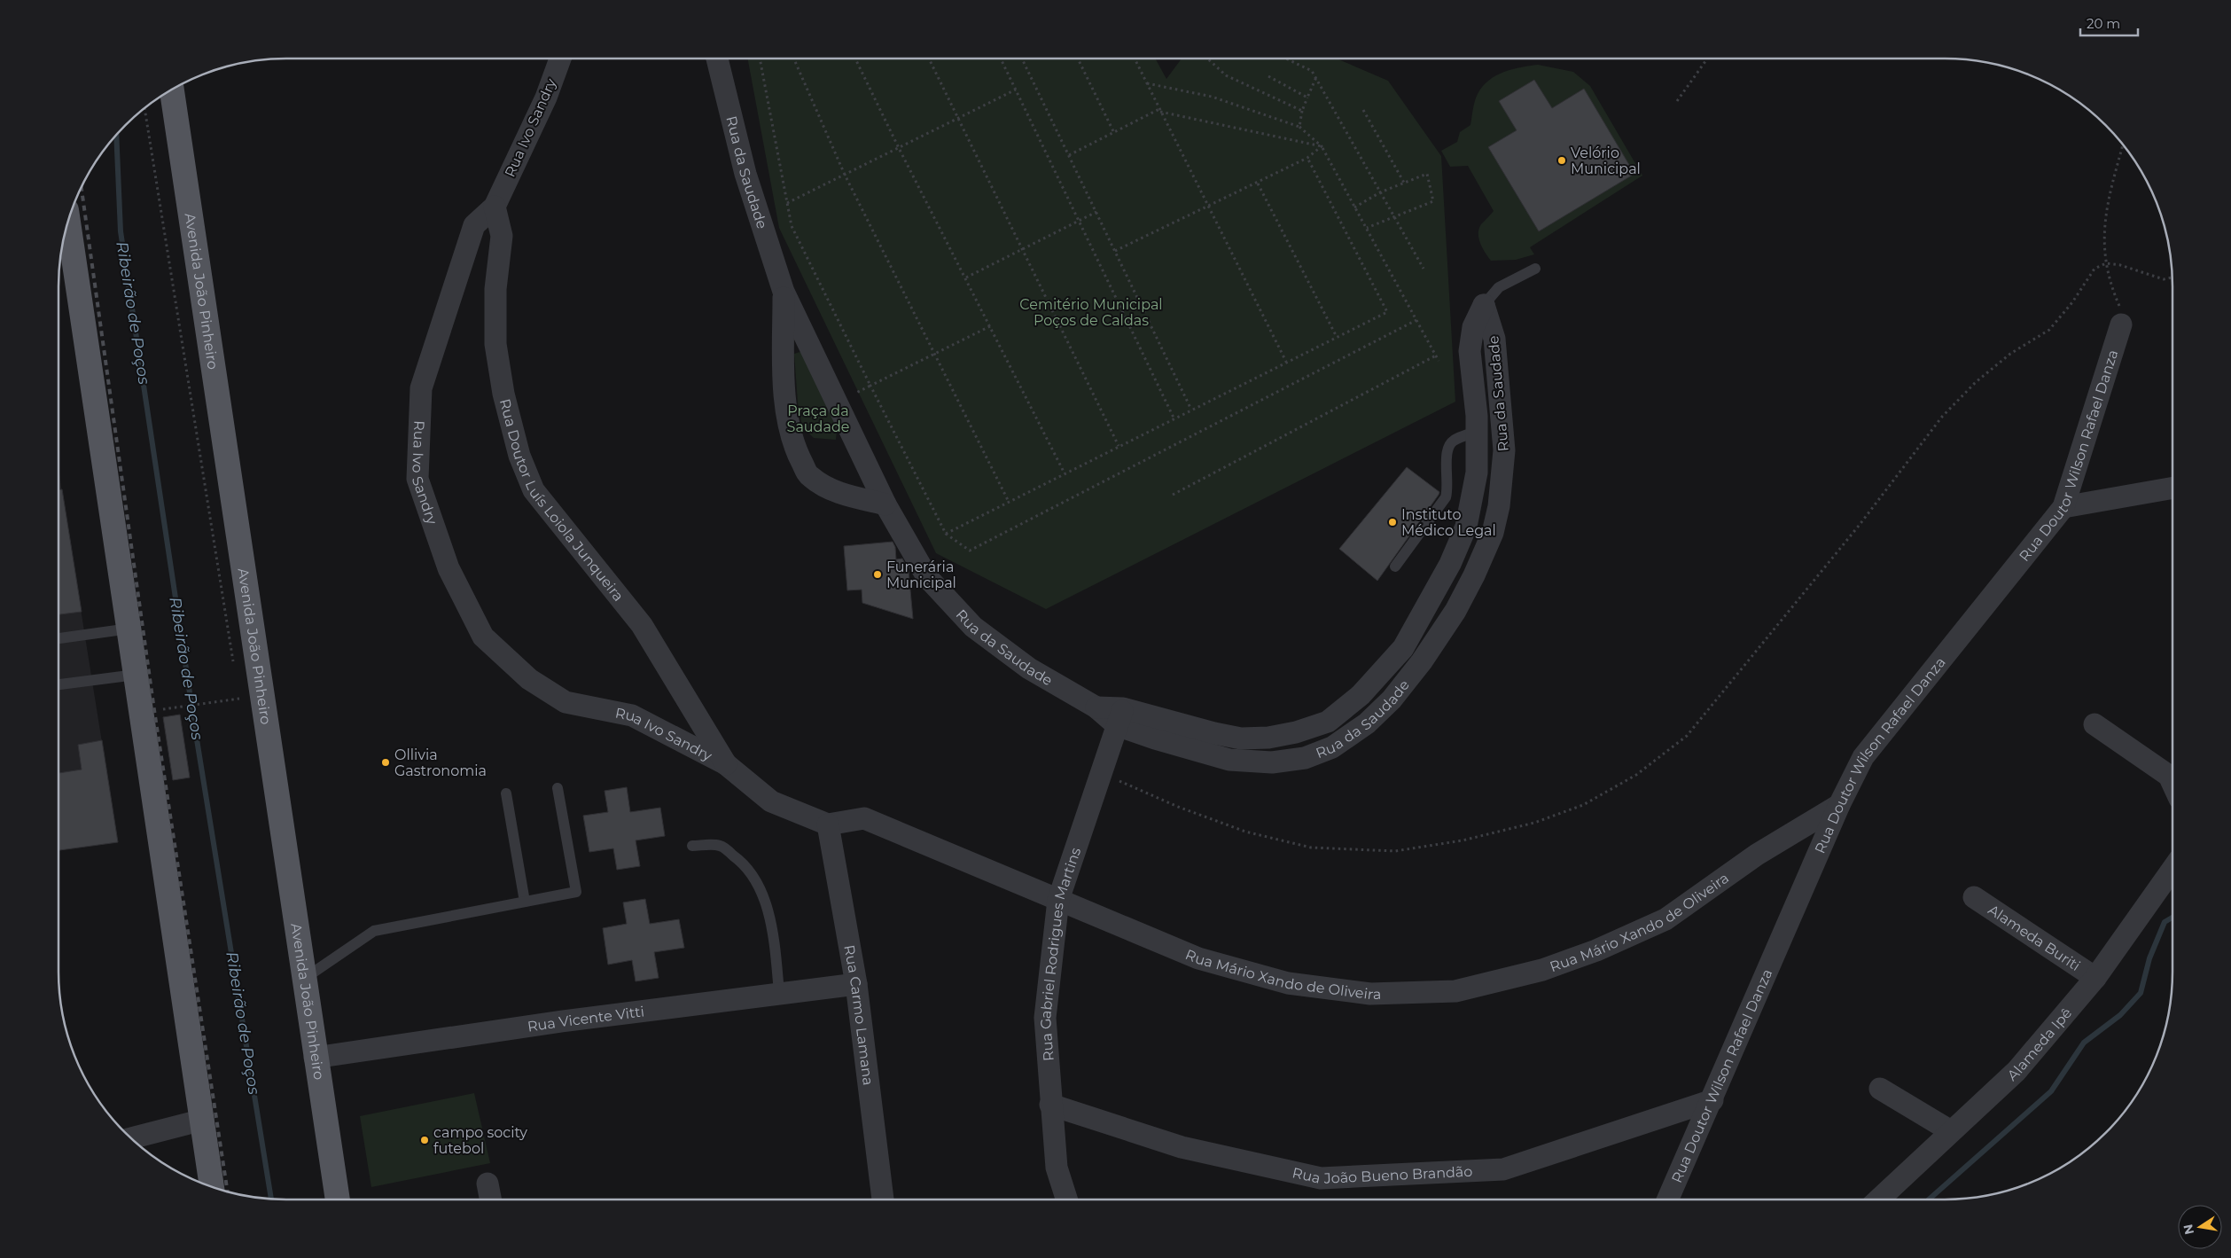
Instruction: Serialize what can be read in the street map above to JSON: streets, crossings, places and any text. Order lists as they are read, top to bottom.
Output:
{
  "streets": {
    "main road": ["Avenida João Pinheiro"],
    "street": [
      "Rua Ivo Sandry",
      "Rua da Saudade",
      "Rua Doutor Wilson Rafael Danza",
      "Rua Doutor Luís Loiola Junqueira",
      "Rua Mário Xando de Oliveira",
      "Alameda Buriti",
      "Rua Gabriel Rodrigues Martins",
      "Rua Carmo Lamana",
      "Rua Vicente Vitti",
      "Alameda Ipê",
      "Rua João Bueno Brandão"
    ]
  },
  "crossings": [
    ["Rua Ivo Sandry", "Rua Doutor Luís Loiola Junqueira"],
    ["Rua da Saudade", "Rua Gabriel Rodrigues Martins"],
    ["Avenida João Pinheiro", "Rua Vicente Vitti"],
    ["Rua Doutor Wilson Rafael Danza", "Rua Mário Xando de Oliveira"],
    ["Rua Doutor Wilson Rafael Danza", "Rua João Bueno Brandão"],
    ["Rua Mário Xando de Oliveira", "Rua Gabriel Rodrigues Martins"],
    ["Rua Mário Xando de Oliveira", "Rua Carmo Lamana"],
    ["Alameda Buriti", "Alameda Ipê"],
    ["Rua Gabriel Rodrigues Martins", "Rua João Bueno Brandão"],
    ["Rua Carmo Lamana", "Rua Vicente Vitti"]
  ],
  "water": ["Ribeirão de Poços"],
  "parks": ["Cemitério Municipal Poços de Caldas", "Praça da Saudade"],
  "places": [
    "Velório Municipal",
    "Instituto Médico Legal",
    "Funerária Municipal",
    "Ollivia Gastronomia",
    "campo socity futebol"
  ],
  "scale_bar": "20 m",
  "north": "left"
}
